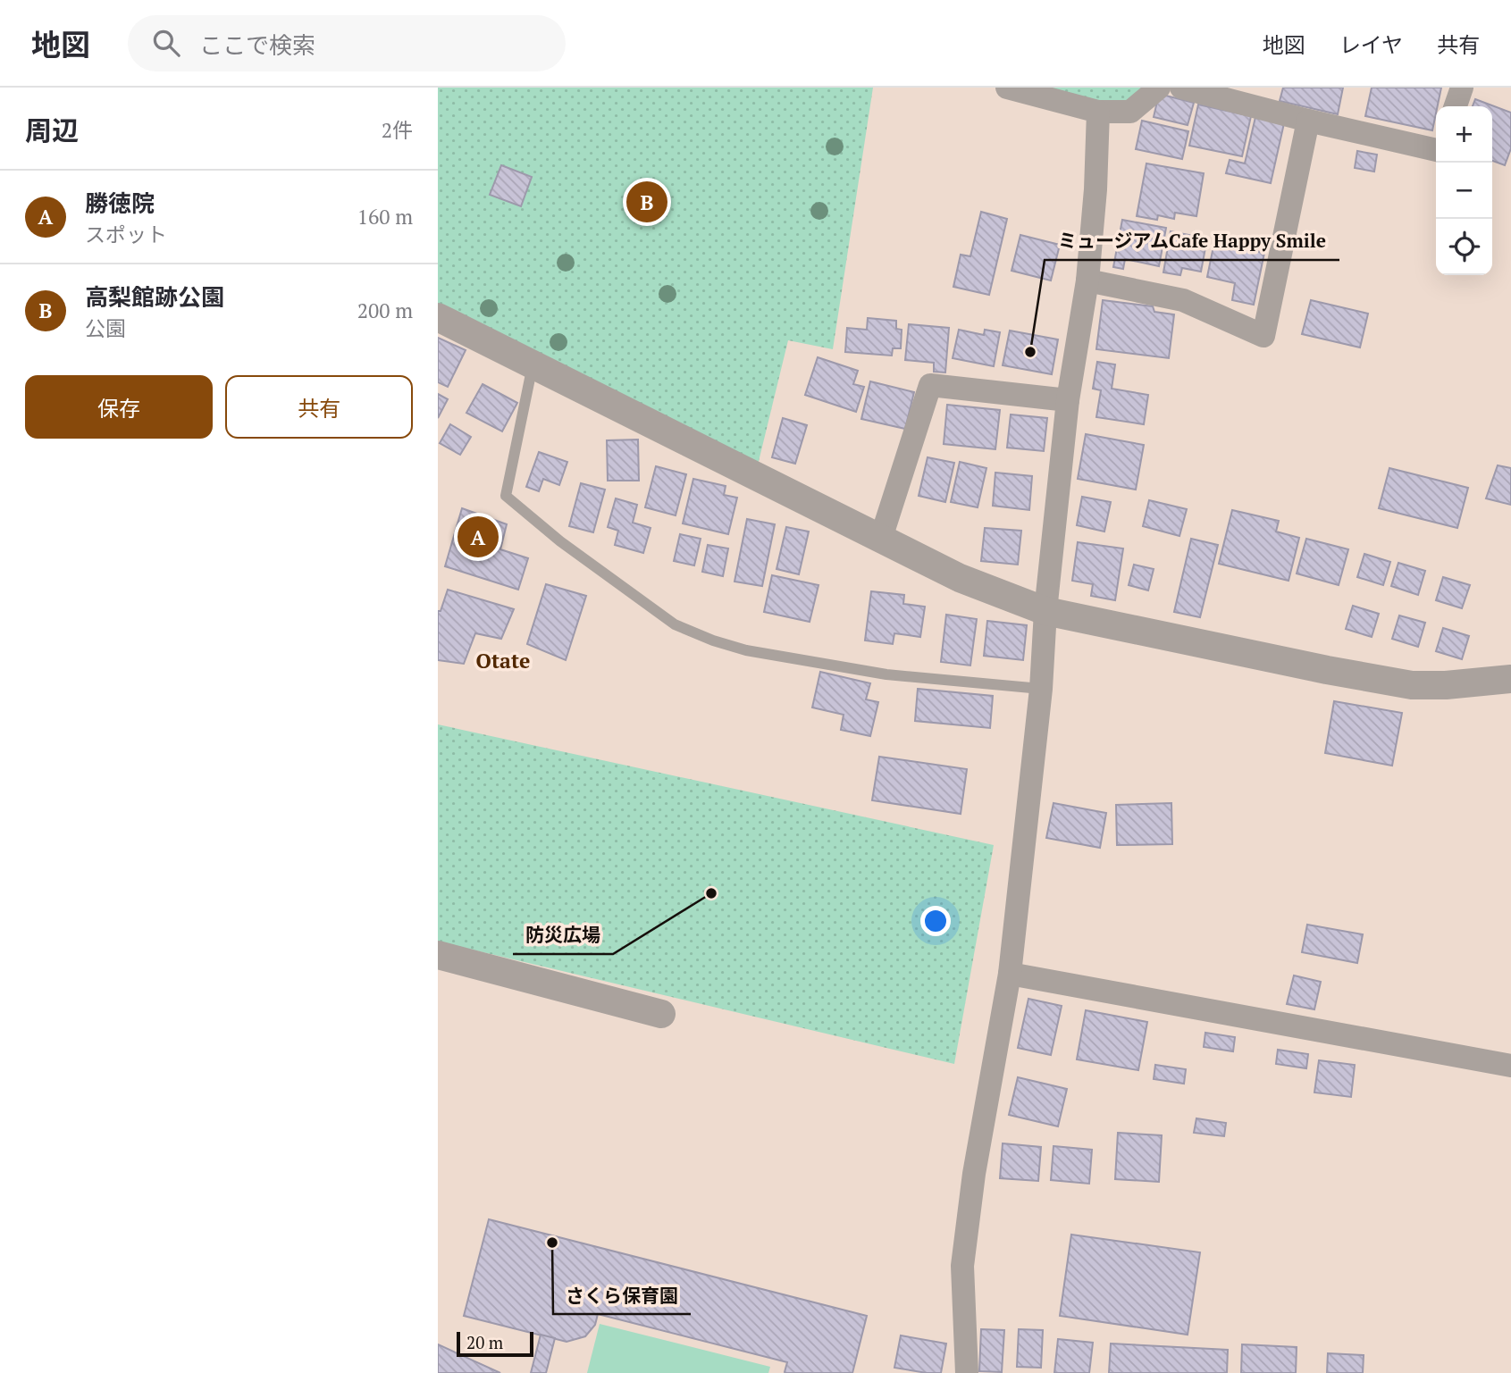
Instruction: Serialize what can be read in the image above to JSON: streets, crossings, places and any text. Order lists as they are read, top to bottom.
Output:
{
  "districts": ["Otate"],
  "places": ["ミュージアムCafe Happy Smile", "防災広場", "さくら保育園"],
  "scale_bar": "20 m",
  "page": {
    "header": "地図",
    "search": "ここで検索",
    "nav": ["地図", "レイヤ", "共有"],
    "heading": ["周辺", "2件"],
    "map_buttons": ["+", "−"],
    "list": [
      {
        "mark": "A",
        "name": "勝徳院",
        "note": "スポット",
        "value": "160 m"
      },
      {
        "mark": "B",
        "name": "高梨館跡公園",
        "note": "公園",
        "value": "200 m"
      }
    ],
    "pins": ["B", "A"],
    "buttons": ["保存", "共有"],
    "scale": "20 m"
  }
}
